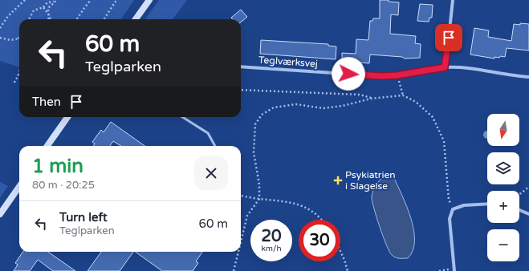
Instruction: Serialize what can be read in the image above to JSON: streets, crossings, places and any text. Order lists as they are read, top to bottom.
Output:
{
  "streets": {
    "street": ["Teglværksvej"]
  },
  "places": {
    "health": ["Psykiatrien i Slagelse"]
  },
  "north": "bottom",
  "page": {
    "turn": ["60 m", "Teglparken"],
    "then": "Then",
    "map_buttons": ["+", "−"],
    "heading": ["1 min", "80 m · 20:25"],
    "list": [
      {
        "name": "Turn left",
        "note": "Teglparken",
        "value": "60 m"
      }
    ],
    "speed": "20 km/h",
    "limit": "30"
  }
}
